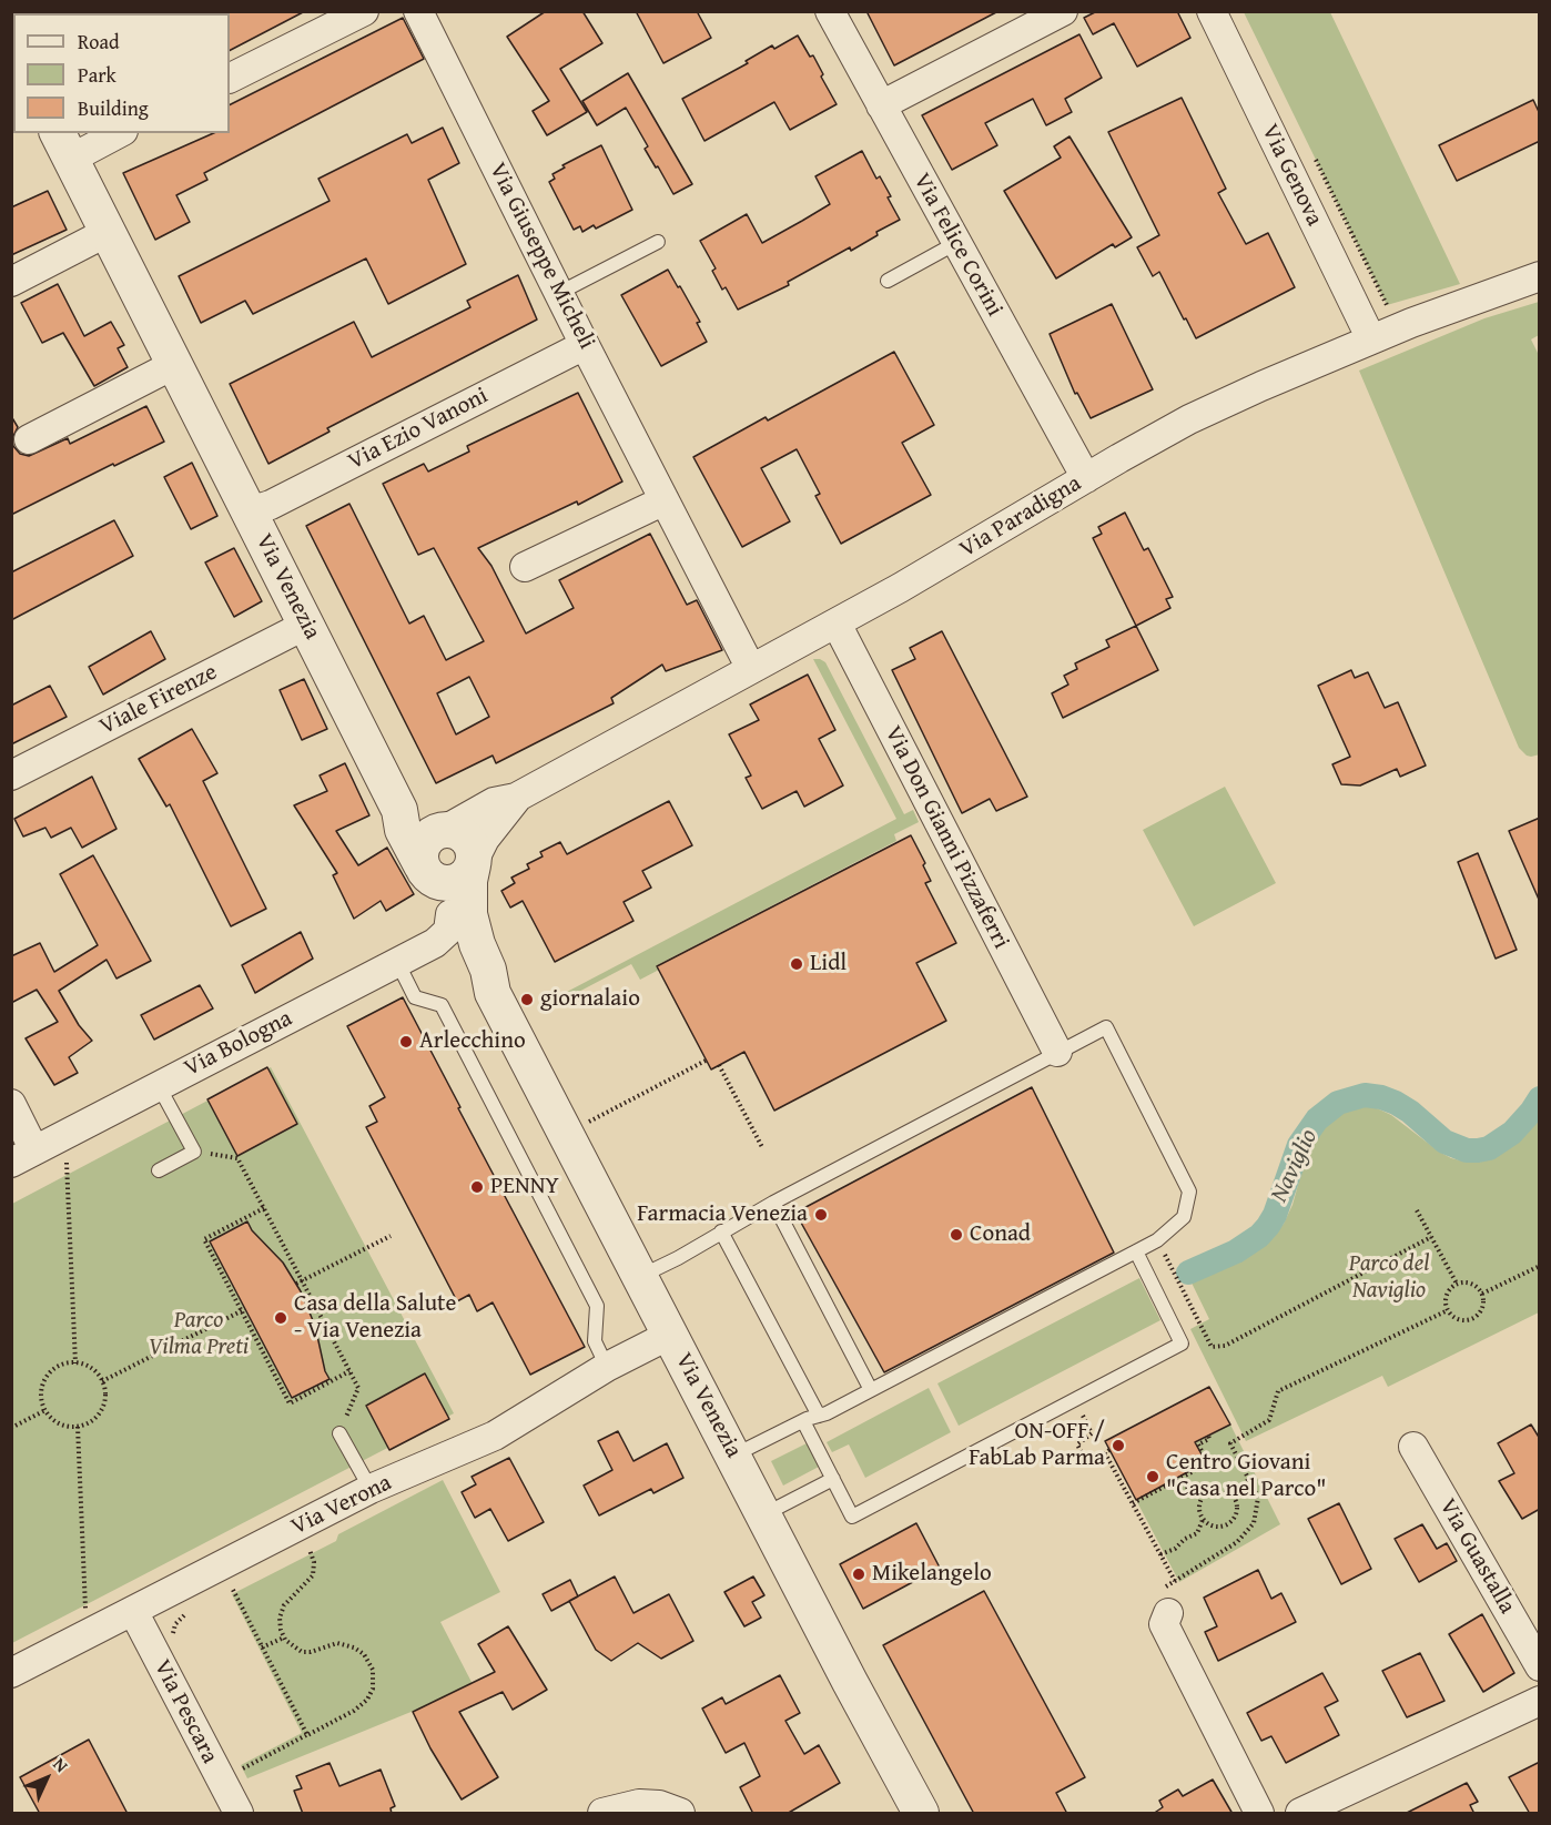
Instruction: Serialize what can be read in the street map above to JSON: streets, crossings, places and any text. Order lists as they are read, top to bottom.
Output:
{
  "streets": {
    "street": [
      "Via Genova",
      "Via Felice Corini",
      "Via Giuseppe Micheli",
      "Via Ezio Vanoni",
      "Via Paradigna",
      "Via Venezia",
      "Viale Firenze",
      "Via Don Gianni Pizzaferri",
      "Via Bologna",
      "Via Verona",
      "Via Guastalla",
      "Via Pescara"
    ]
  },
  "crossings": [
    ["Via Genova", "Via Paradigna"],
    ["Via Felice Corini", "Via Paradigna"],
    ["Via Giuseppe Micheli", "Via Ezio Vanoni"],
    ["Via Giuseppe Micheli", "Via Paradigna"],
    ["Via Ezio Vanoni", "Via Venezia"],
    ["Via Paradigna", "Via Venezia"],
    ["Via Paradigna", "Via Don Gianni Pizzaferri"],
    ["Via Venezia", "Viale Firenze"],
    ["Via Venezia", "Via Bologna"],
    ["Via Venezia", "Via Verona"],
    ["Via Verona", "Via Pescara"]
  ],
  "water": ["Naviglio"],
  "parks": ["Parco del Naviglio", "Parco Vilma Preti"],
  "places": [
    "Lidl",
    "giornalaio",
    "Arlecchino",
    "PENNY",
    "Farmacia Venezia",
    "Conad",
    "Casa della Salute - Via Venezia",
    "ON-OFF / FabLab Parma",
    "Centro Giovani \"Casa nel Parco\"",
    "Mikelangelo"
  ],
  "legend": ["Road", "Park", "Building"],
  "north": "top right"
}
